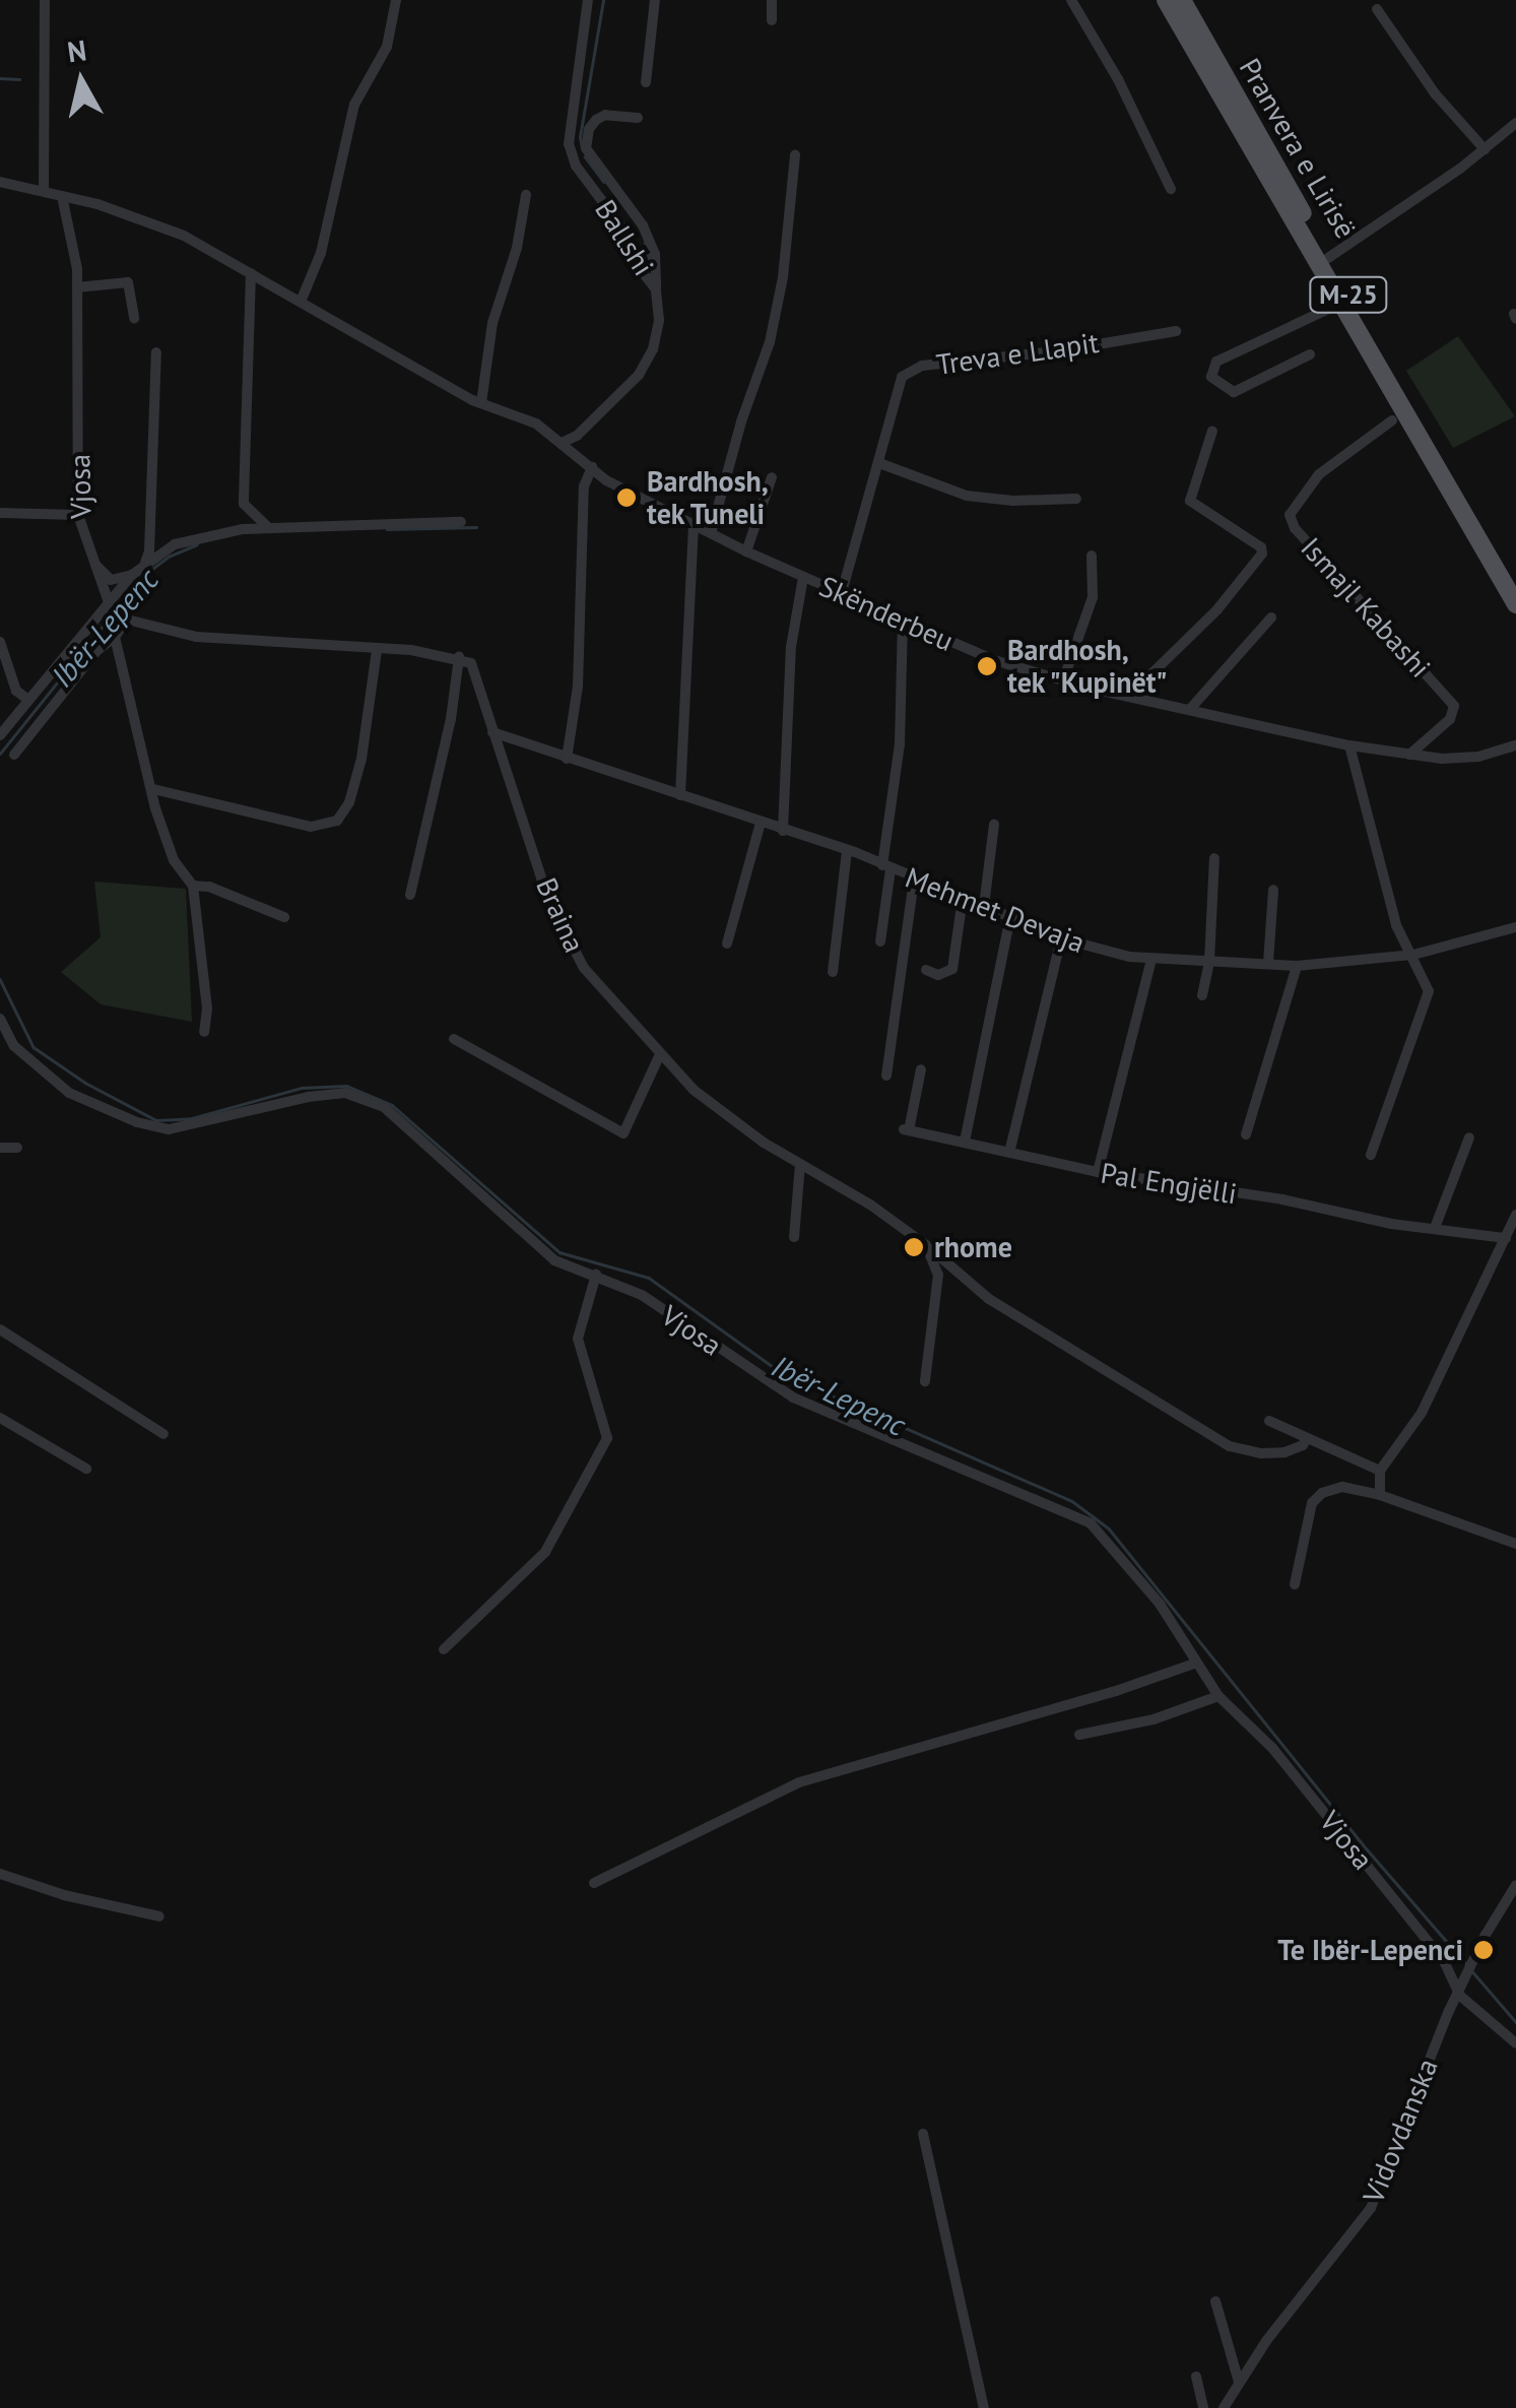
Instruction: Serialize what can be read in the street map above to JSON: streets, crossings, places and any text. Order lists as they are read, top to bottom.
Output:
{
  "streets": {
    "main road": ["Pranvera e Lirisë", "M-25"],
    "street": [
      "Ballshi",
      "Treva e Llapit",
      "Vjosa",
      "Ismajl Kabashi",
      "Skënderbeu",
      "Mehmet Devaja",
      "Braina",
      "Pal Engjëlli",
      "Vidovdanska"
    ]
  },
  "crossings": [
    ["Ballshi", "Skënderbeu"],
    ["Treva e Llapit", "Skënderbeu"],
    ["Vjosa", "Skënderbeu"],
    ["Vjosa", "Vidovdanska"],
    ["Ismajl Kabashi", "Skënderbeu"],
    ["Mehmet Devaja", "Braina"]
  ],
  "water": ["Ibër-Lepenc"],
  "places": [
    "Bardhosh, tek Tuneli",
    "Bardhosh, tek \"Kupinët\"",
    "rhome",
    "Te Ibër-Lepenci"
  ],
  "north": "top"
}
